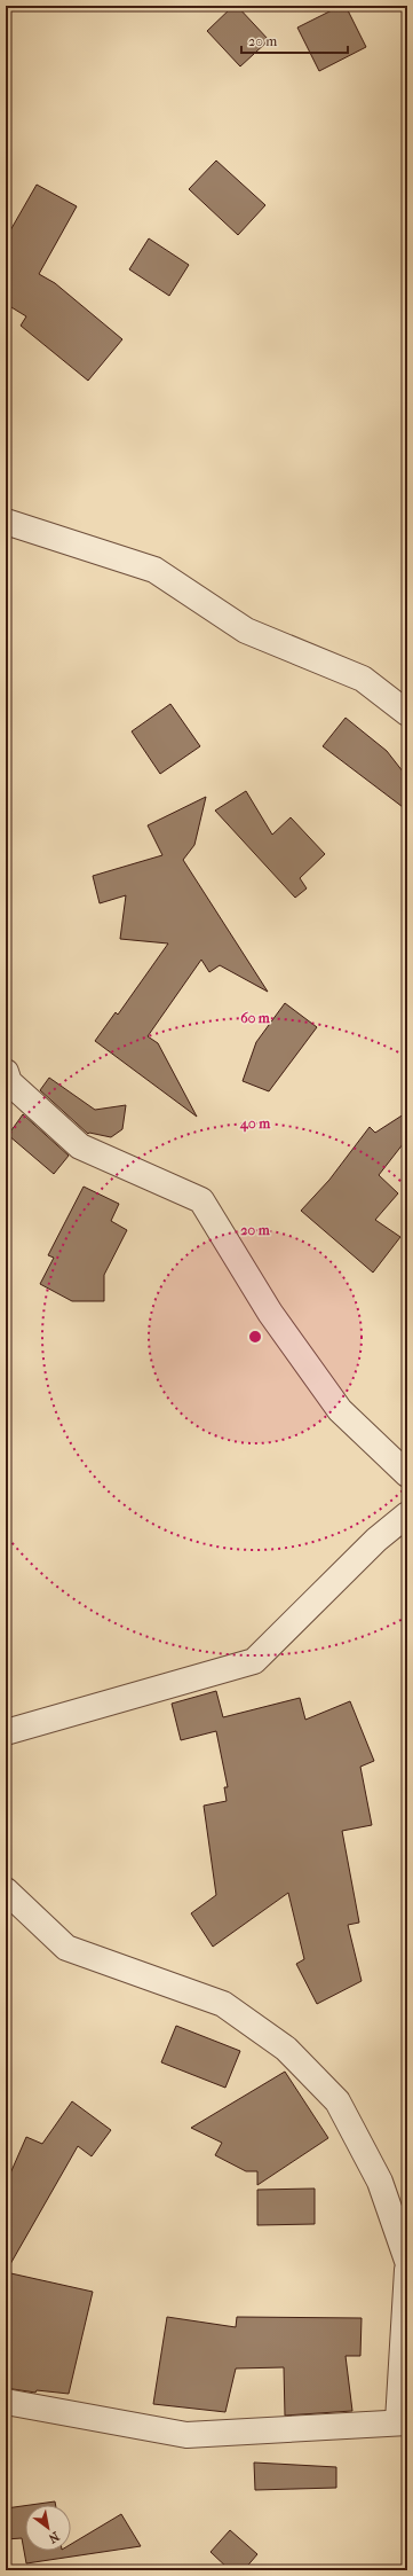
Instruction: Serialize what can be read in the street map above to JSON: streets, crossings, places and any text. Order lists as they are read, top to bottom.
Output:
{
  "scale_bar": "20 m",
  "north": "bottom right",
  "rings": ["60 m", "40 m", "20 m"]
}
